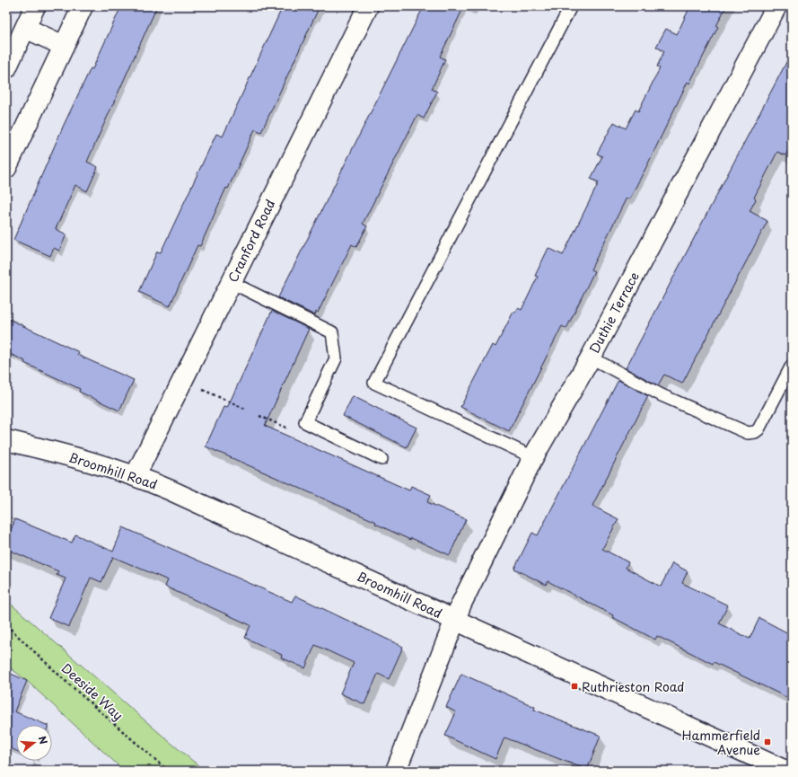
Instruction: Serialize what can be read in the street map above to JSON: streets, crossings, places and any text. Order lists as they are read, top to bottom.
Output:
{
  "streets": {
    "street": ["Cranford Road", "Duthie Terrace", "Broomhill Road"],
    "path": ["Deeside Way"]
  },
  "crossings": [
    ["Cranford Road", "Broomhill Road"],
    ["Duthie Terrace", "Broomhill Road"]
  ],
  "places": {
    "transit": ["Ruthrieston Road", "Hammerfield Avenue"]
  },
  "north": "right"
}
